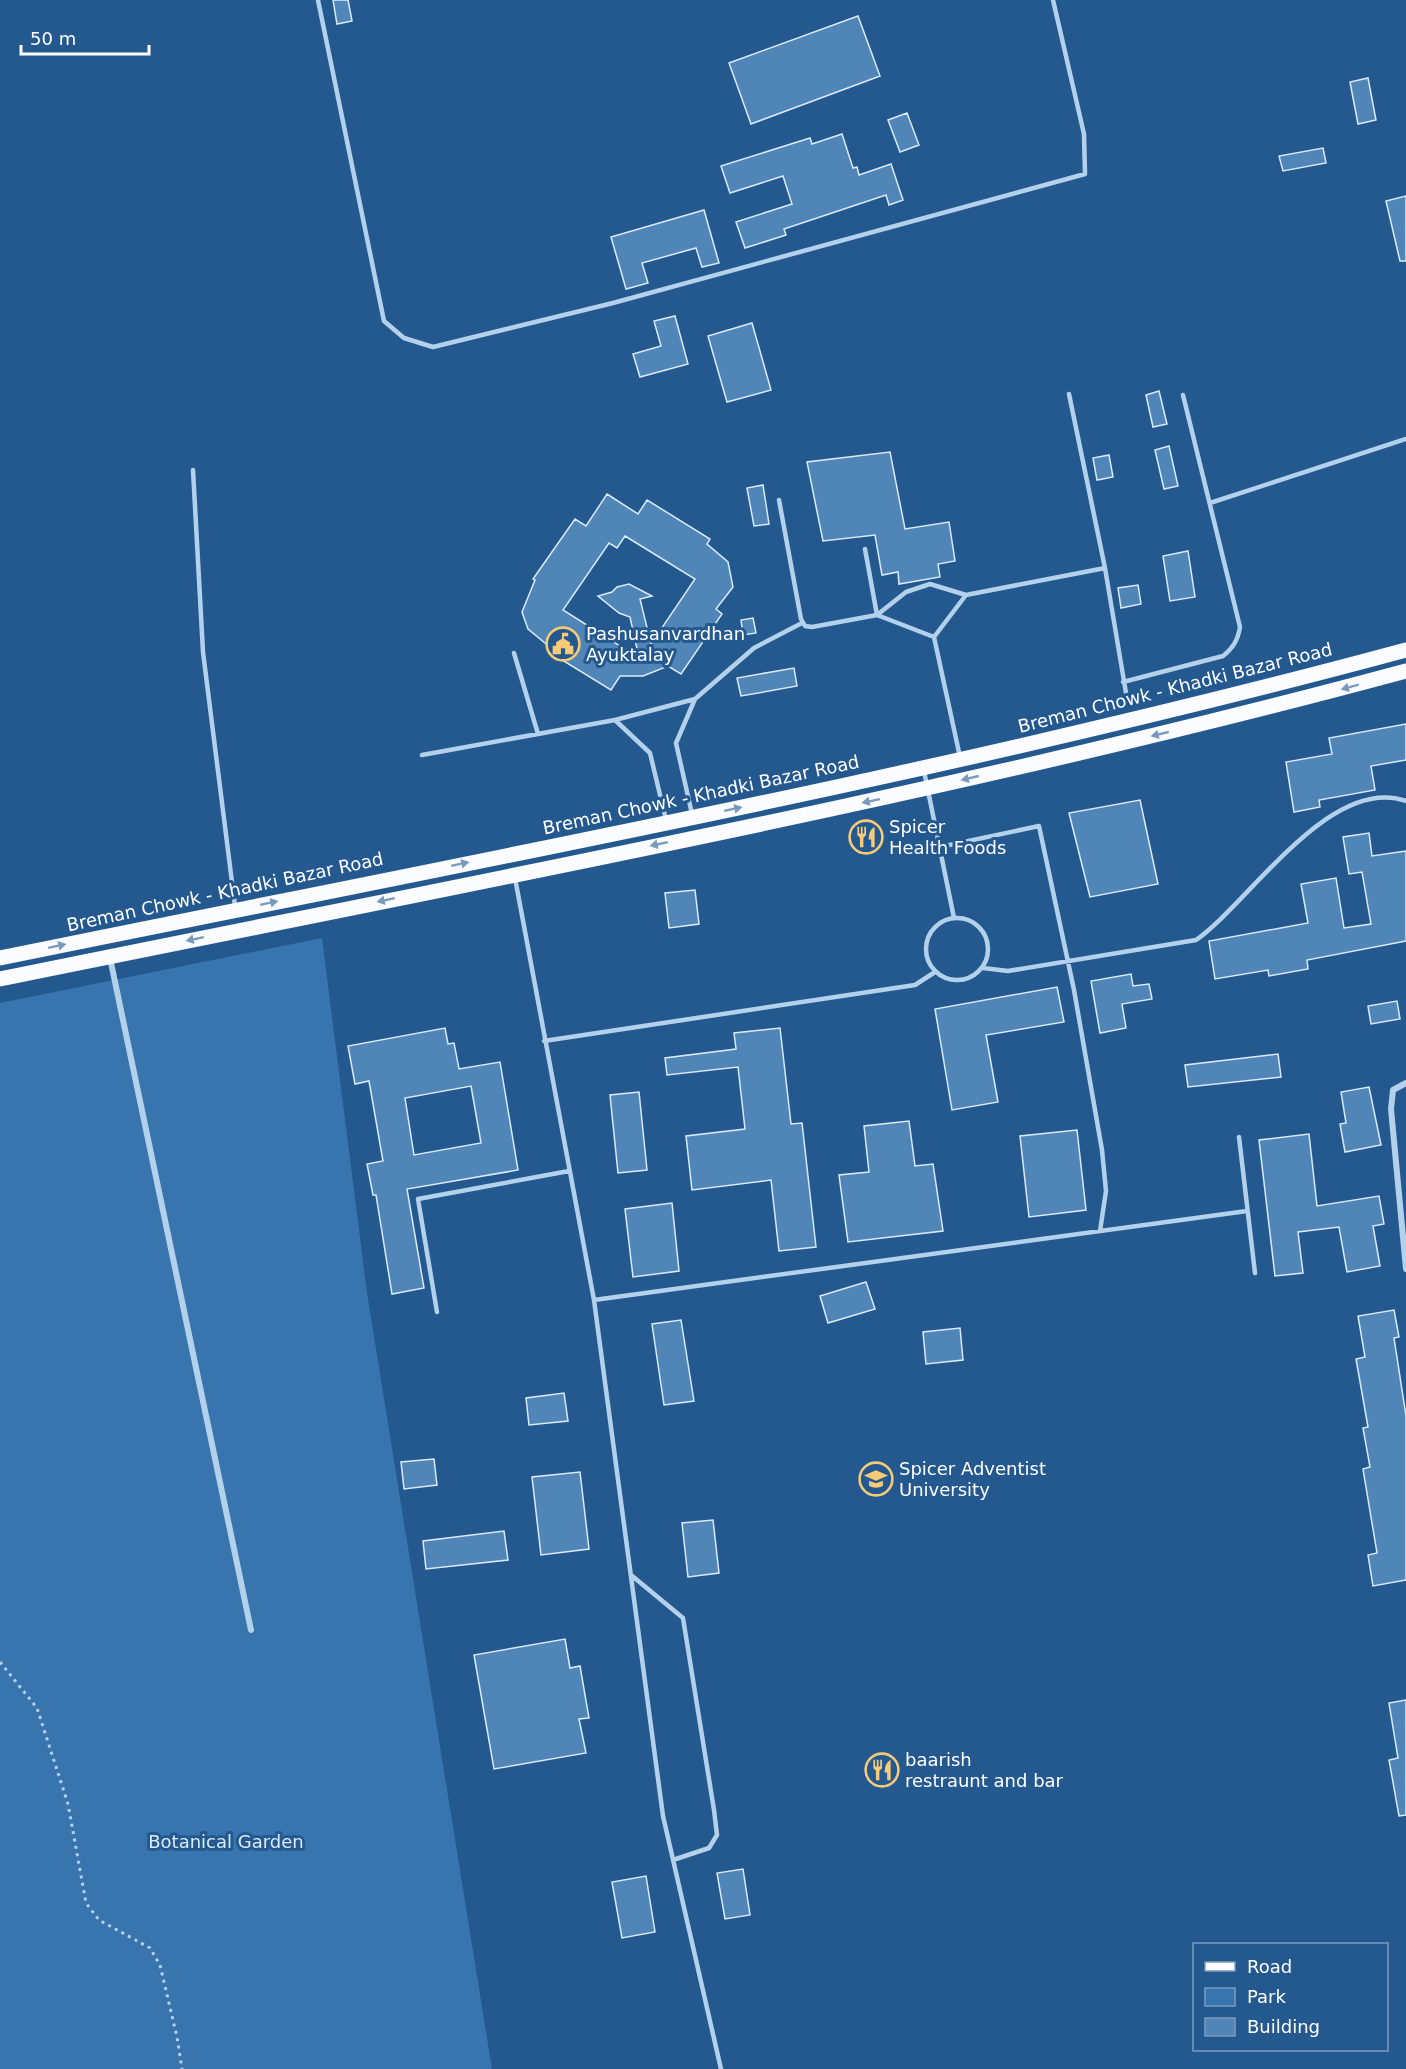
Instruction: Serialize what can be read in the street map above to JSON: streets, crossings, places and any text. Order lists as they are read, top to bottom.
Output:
{
  "streets": {
    "main road": ["Breman Chowk - Khadki Bazar Road"]
  },
  "parks": ["Botanical Garden"],
  "places": {
    "public building": ["Pashusanvardhan Ayuktalay"],
    "restaurant": ["Spicer Health Foods", "baarish restraunt and bar"],
    "school or university": ["Spicer Adventist University"]
  },
  "legend": ["Road", "Park", "Building"],
  "scale_bar": "50 m"
}
